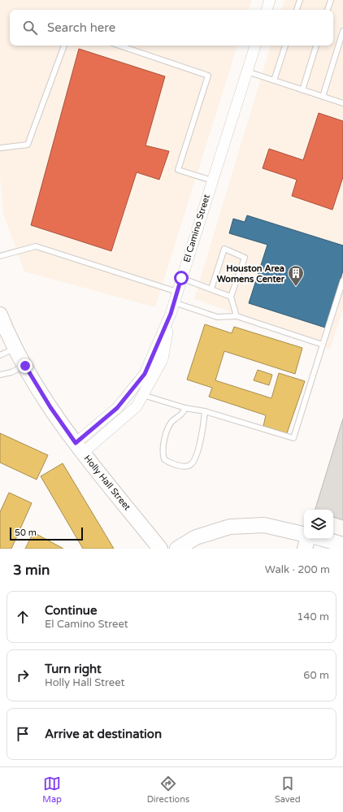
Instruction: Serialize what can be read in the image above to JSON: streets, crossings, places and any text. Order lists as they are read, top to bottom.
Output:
{
  "streets": {
    "street": ["El Camino Street", "Holly Hall Street"]
  },
  "crossings": [
    ["El Camino Street", "Holly Hall Street"]
  ],
  "places": {
    "building": ["Houston Area Womens Center"]
  },
  "scale_bar": "50 m",
  "page": {
    "search": "Search here",
    "scale": "50 m",
    "heading": ["3 min", "Walk · 200 m"],
    "list": [
      ["Continue", "El Camino Street", "140 m"],
      ["Turn right", "Holly Hall Street", "60 m"],
      "Arrive at destination"
    ],
    "nav": ["Map", "Directions", "Saved"]
  }
}
